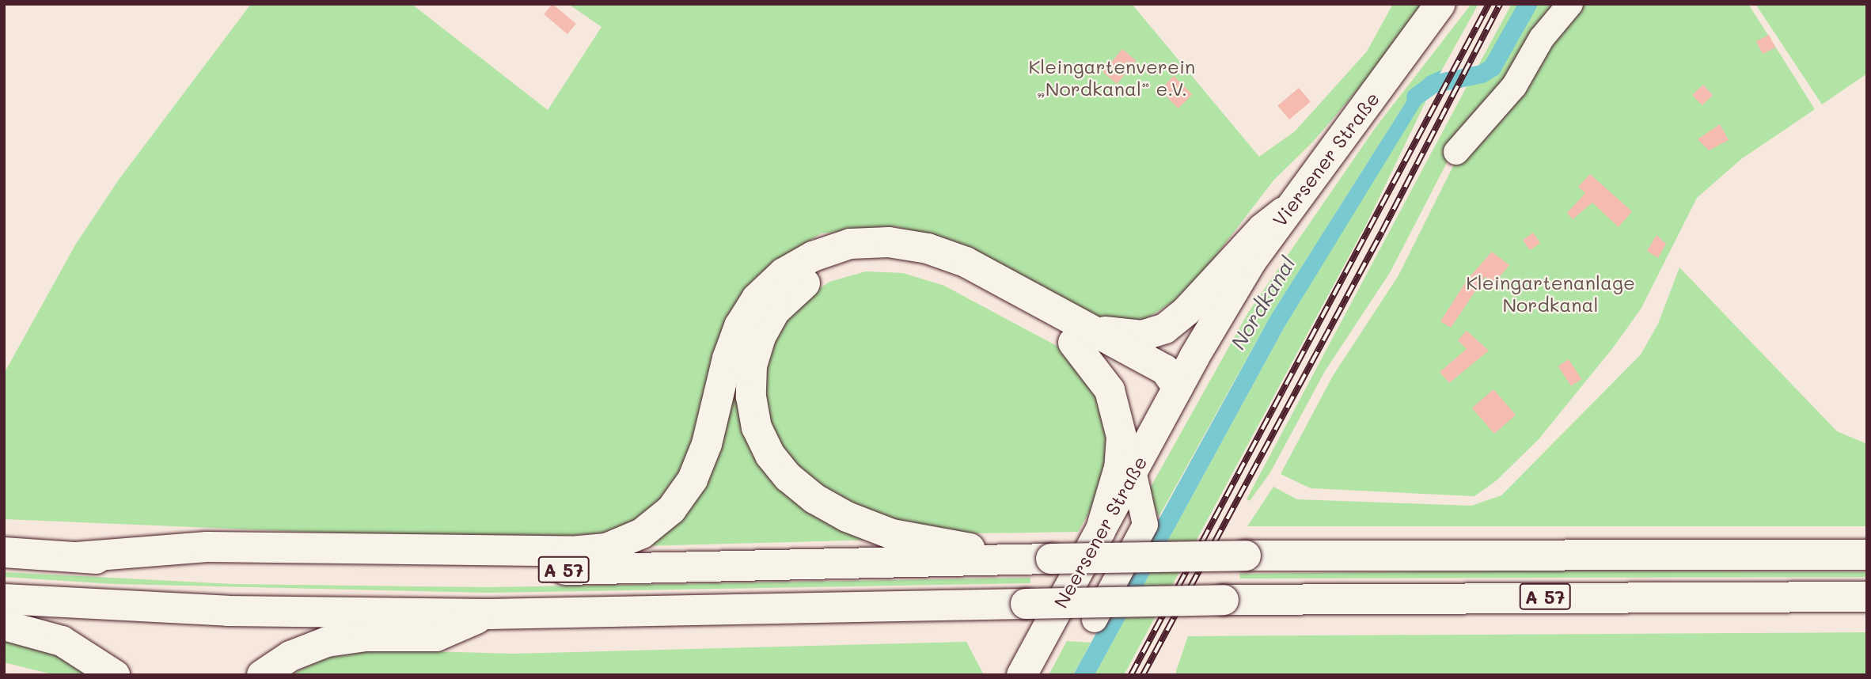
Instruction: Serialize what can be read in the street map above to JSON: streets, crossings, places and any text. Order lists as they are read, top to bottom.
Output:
{
  "streets": {
    "main road": ["Viersener Straße", "Neersener Straße", "A 57"]
  },
  "crossings": [
    ["Viersener Straße", "Neersener Straße"]
  ],
  "water": ["Nordkanal"],
  "parks": ["Kleingartenverein „Nordkanal“ e.V.", "Kleingartenanlage Nordkanal"]
}
